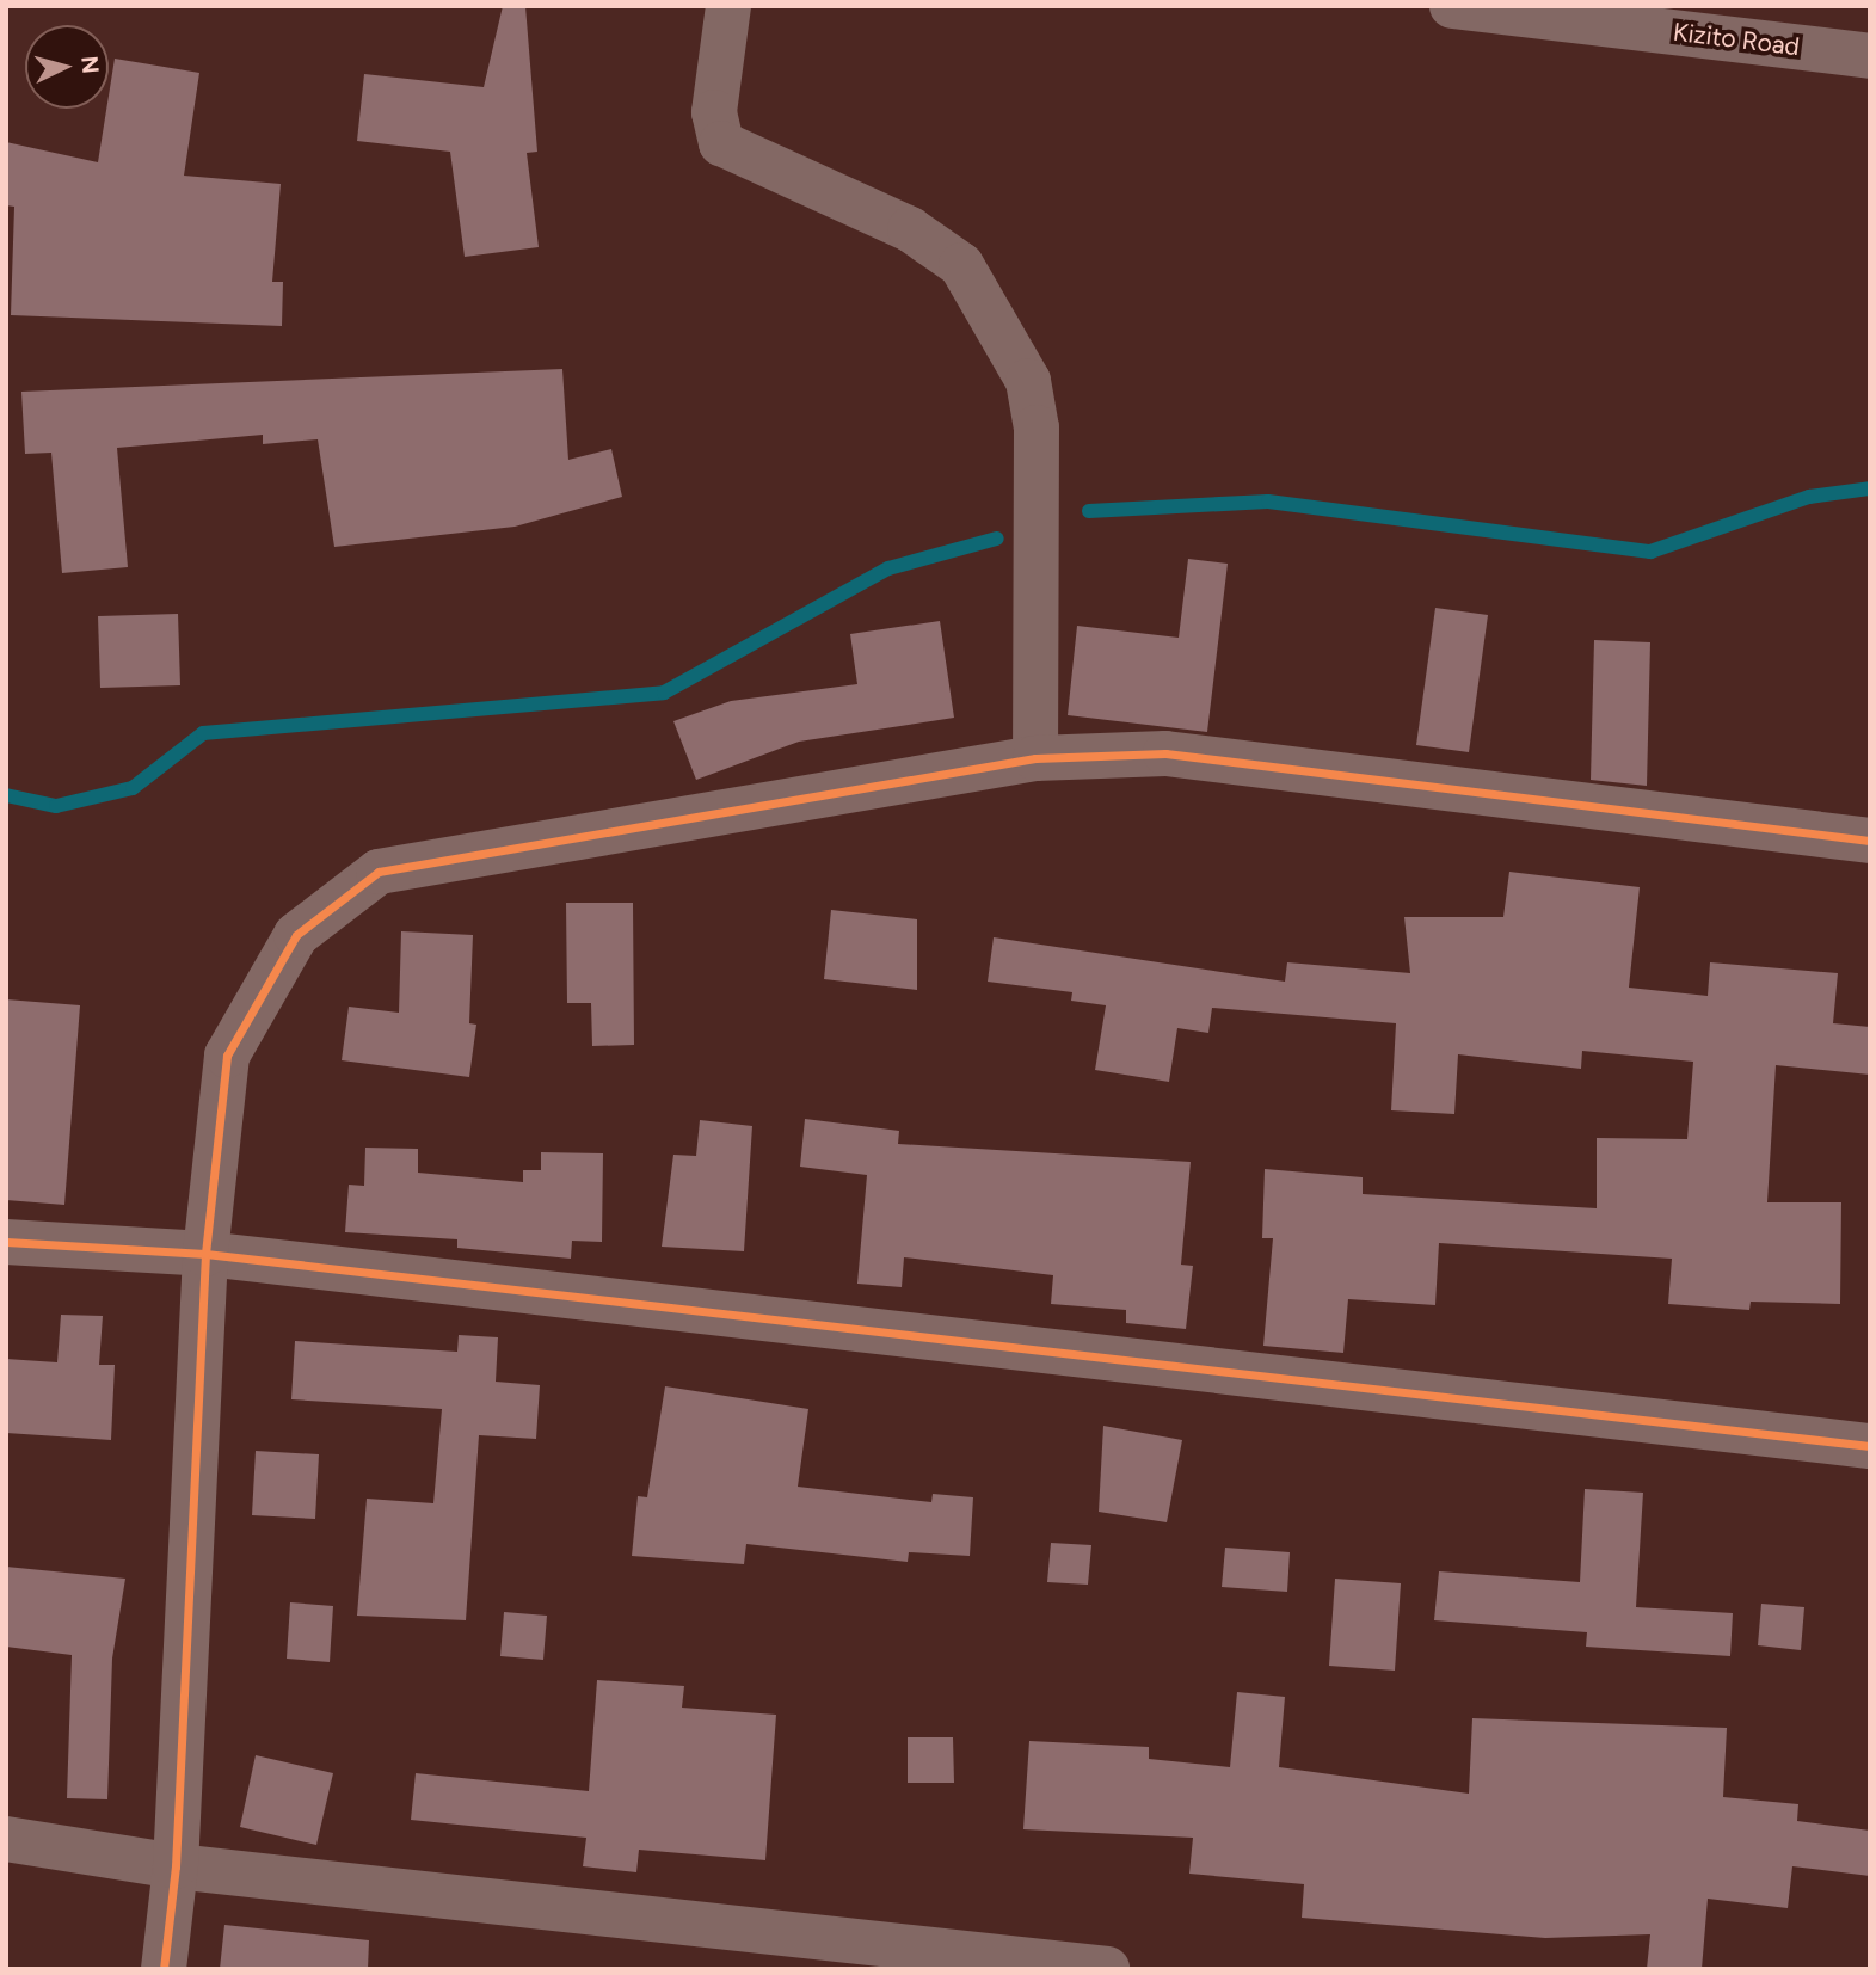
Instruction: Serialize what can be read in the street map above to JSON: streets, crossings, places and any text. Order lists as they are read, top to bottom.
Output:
{
  "streets": {
    "street": ["Kizito Road"]
  },
  "north": "right"
}
